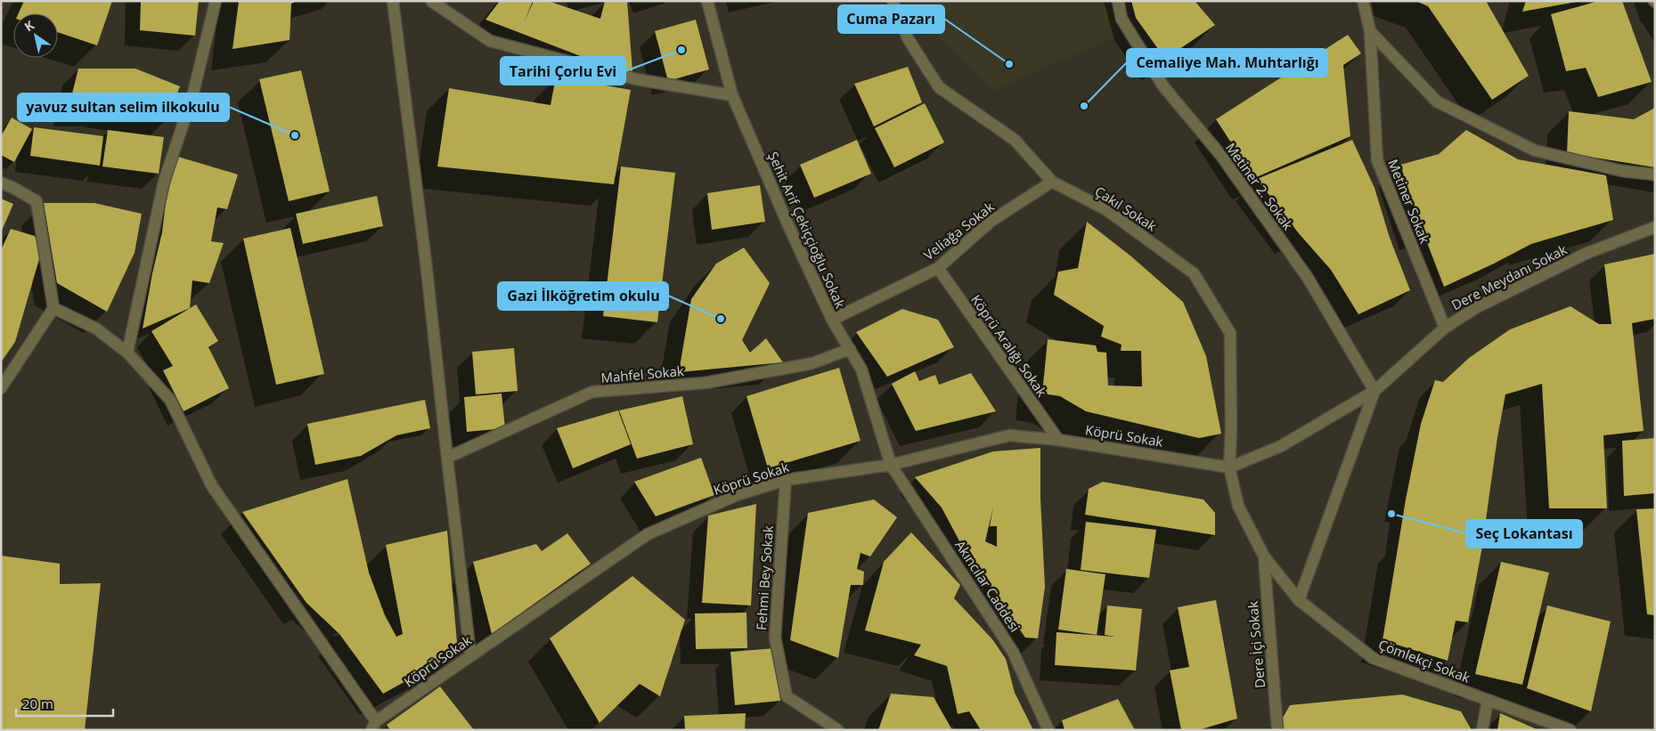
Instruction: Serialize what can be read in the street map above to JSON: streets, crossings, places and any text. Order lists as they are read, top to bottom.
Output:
{
  "streets": {
    "street": [
      "Metiner 2. Sokak",
      "Metiner Sokak",
      "Çakıl Sokak",
      "Şehit Arif Çekiççioğlu Sokak",
      "Veliağa Sokak",
      "Dere Meydanı Sokak",
      "Köprü Aralığı Sokak",
      "Mahfel Sokak",
      "Köprü Sokak",
      "Fehmi Bey Sokak",
      "Akıncılar Caddesi",
      "Dere İçi Sokak",
      "Çömlekçi Sokak"
    ]
  },
  "crossings": [
    ["Metiner 2. Sokak", "Dere Meydanı Sokak"],
    ["Metiner Sokak", "Dere Meydanı Sokak"],
    ["Çakıl Sokak", "Veliağa Sokak"],
    ["Çakıl Sokak", "Dere Meydanı Sokak"],
    ["Çakıl Sokak", "Köprü Sokak"],
    ["Çakıl Sokak", "Çömlekçi Sokak"],
    ["Şehit Arif Çekiççioğlu Sokak", "Veliağa Sokak"],
    ["Şehit Arif Çekiççioğlu Sokak", "Mahfel Sokak"],
    ["Şehit Arif Çekiççioğlu Sokak", "Köprü Sokak"],
    ["Şehit Arif Çekiççioğlu Sokak", "Akıncılar Caddesi"],
    ["Veliağa Sokak", "Köprü Aralığı Sokak"],
    ["Dere Meydanı Sokak", "Köprü Sokak"],
    ["Dere Meydanı Sokak", "Çömlekçi Sokak"],
    ["Köprü Aralığı Sokak", "Köprü Sokak"],
    ["Köprü Sokak", "Fehmi Bey Sokak"],
    ["Köprü Sokak", "Akıncılar Caddesi"],
    ["Köprü Sokak", "Çömlekçi Sokak"],
    ["Dere İçi Sokak", "Çömlekçi Sokak"]
  ],
  "places": [
    "Tarihi Çorlu Evi",
    "Cuma Pazarı",
    "Cemaliye Mah. Muhtarlığı",
    "yavuz sultan selim ilkokulu",
    "Gazi İlköğretim okulu",
    "Seç Lokantası"
  ],
  "scale_bar": "20 m",
  "north": "top left"
}
